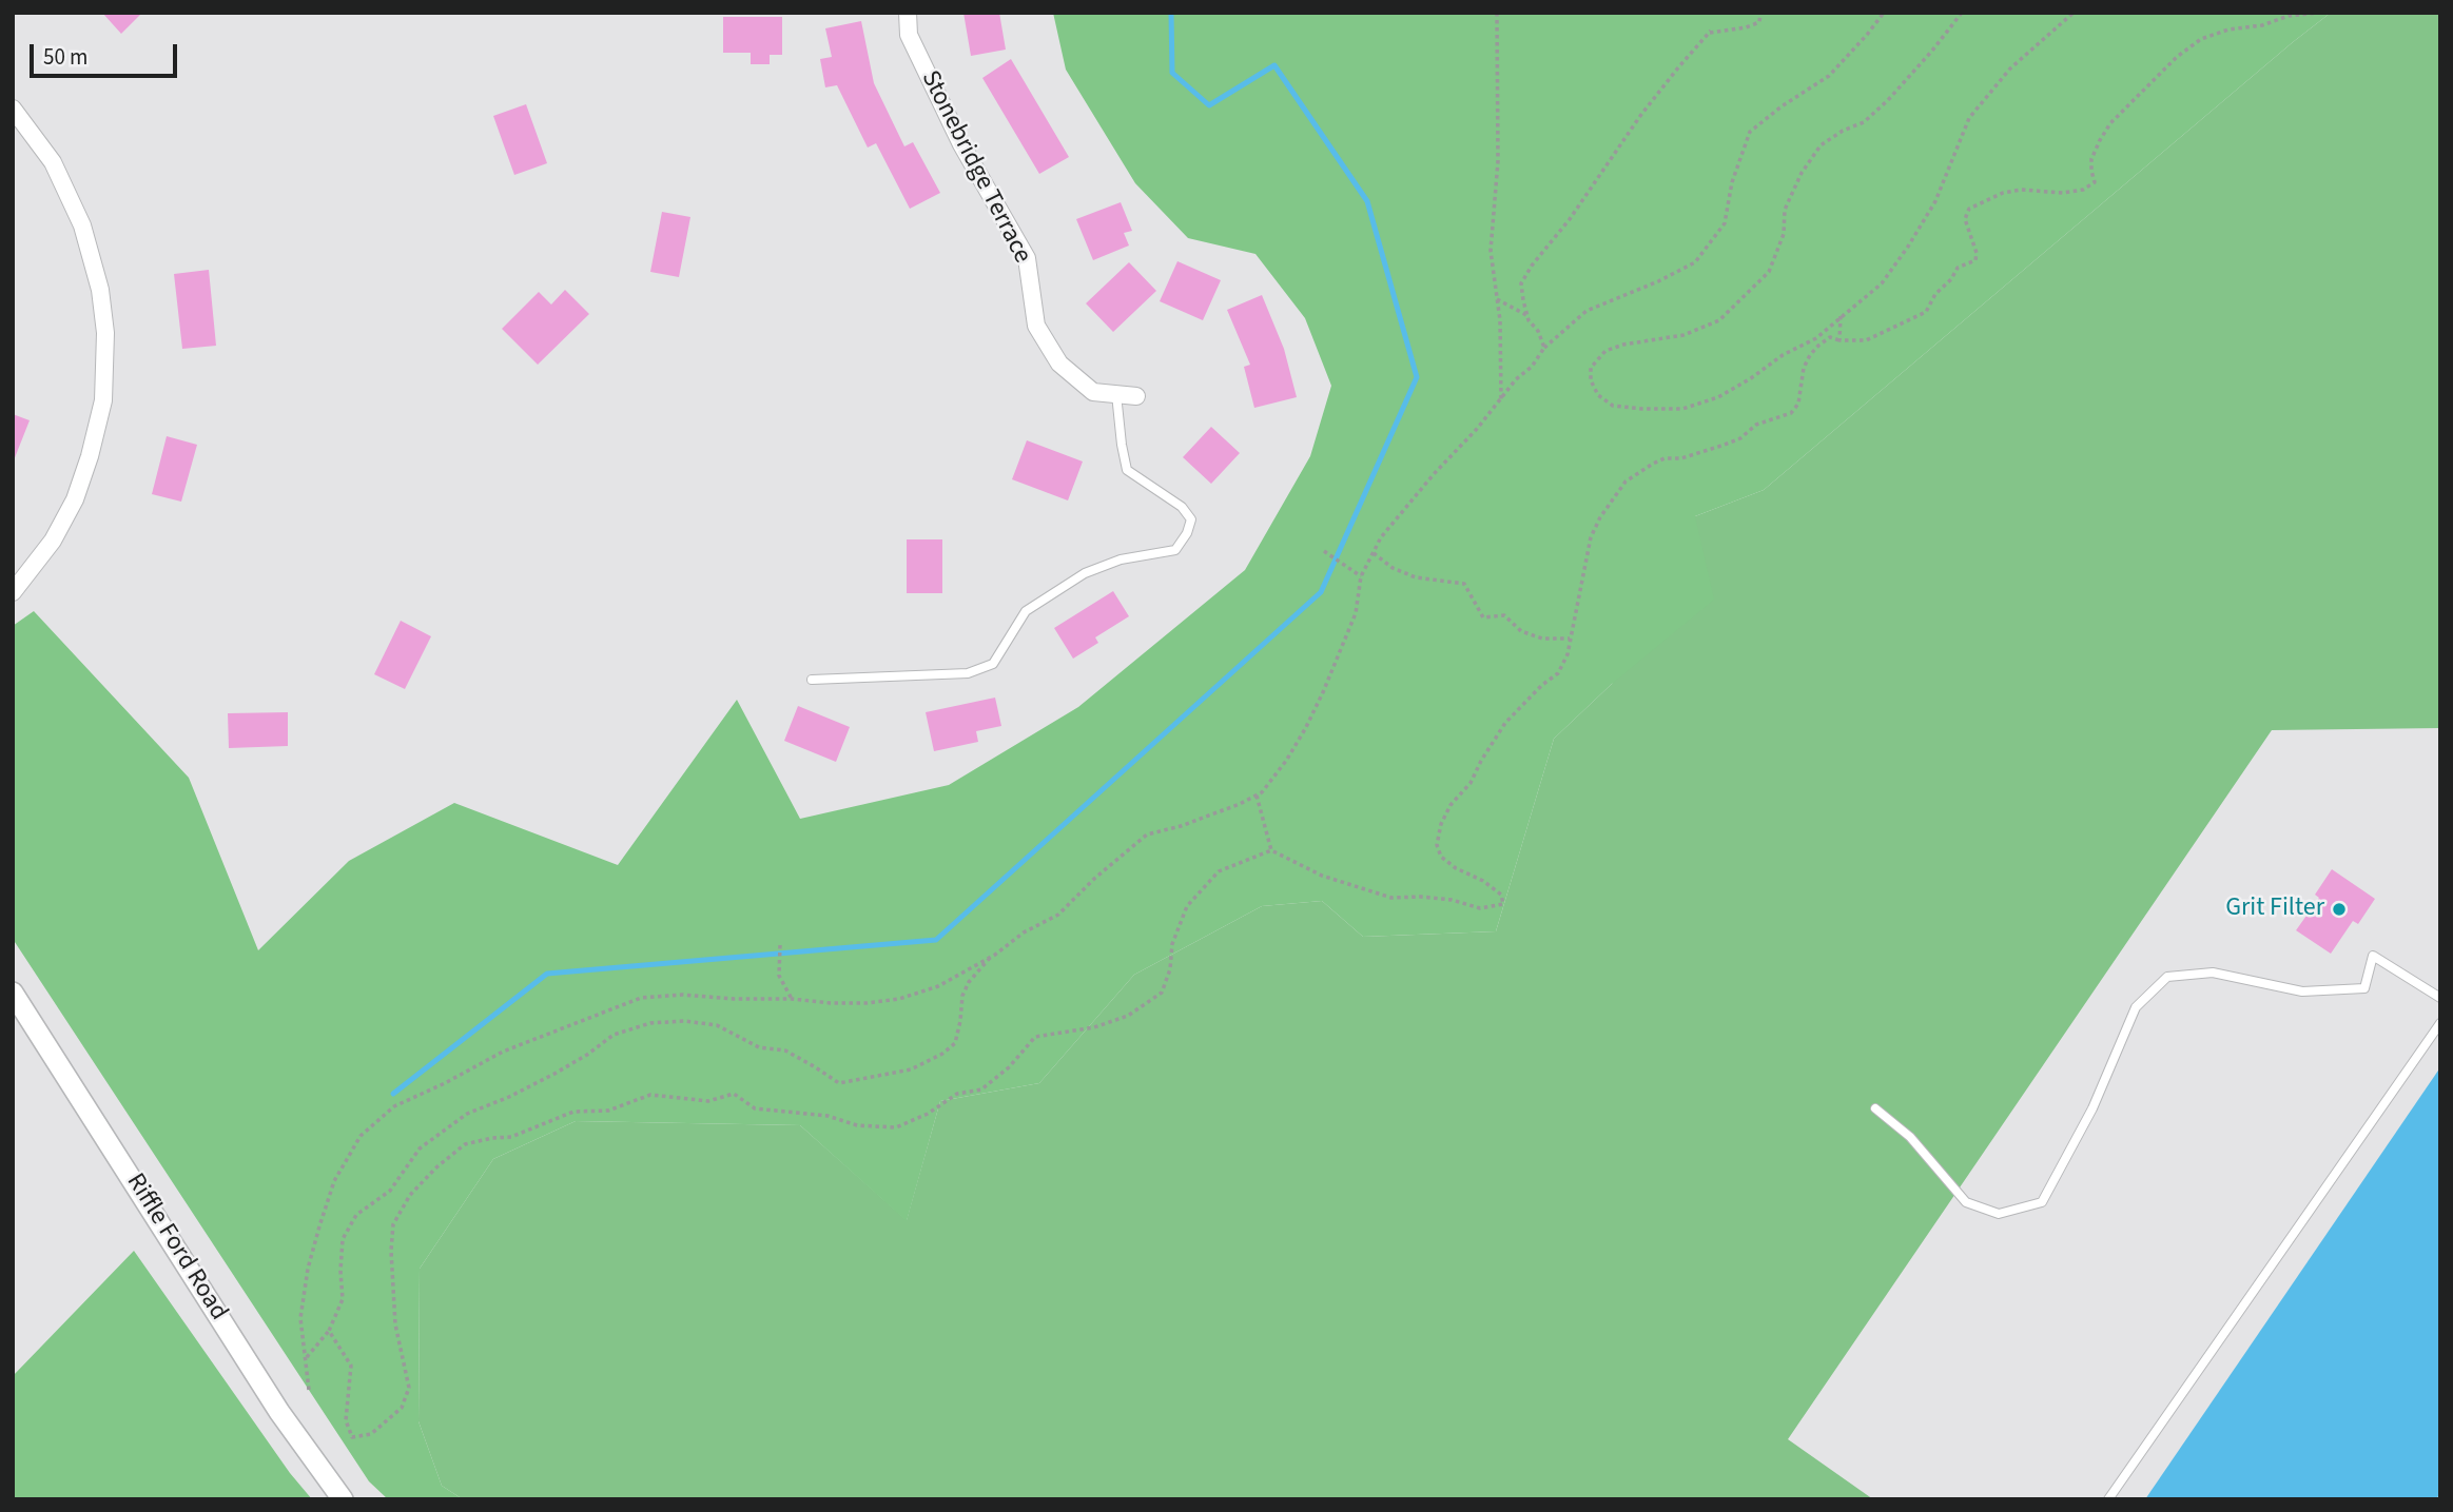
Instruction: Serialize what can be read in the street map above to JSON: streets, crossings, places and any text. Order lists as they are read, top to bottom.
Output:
{
  "streets": {
    "street": ["Stonebridge Terrace", "Riffle Ford Road"]
  },
  "places": ["Grit Filter"],
  "scale_bar": "50 m"
}
